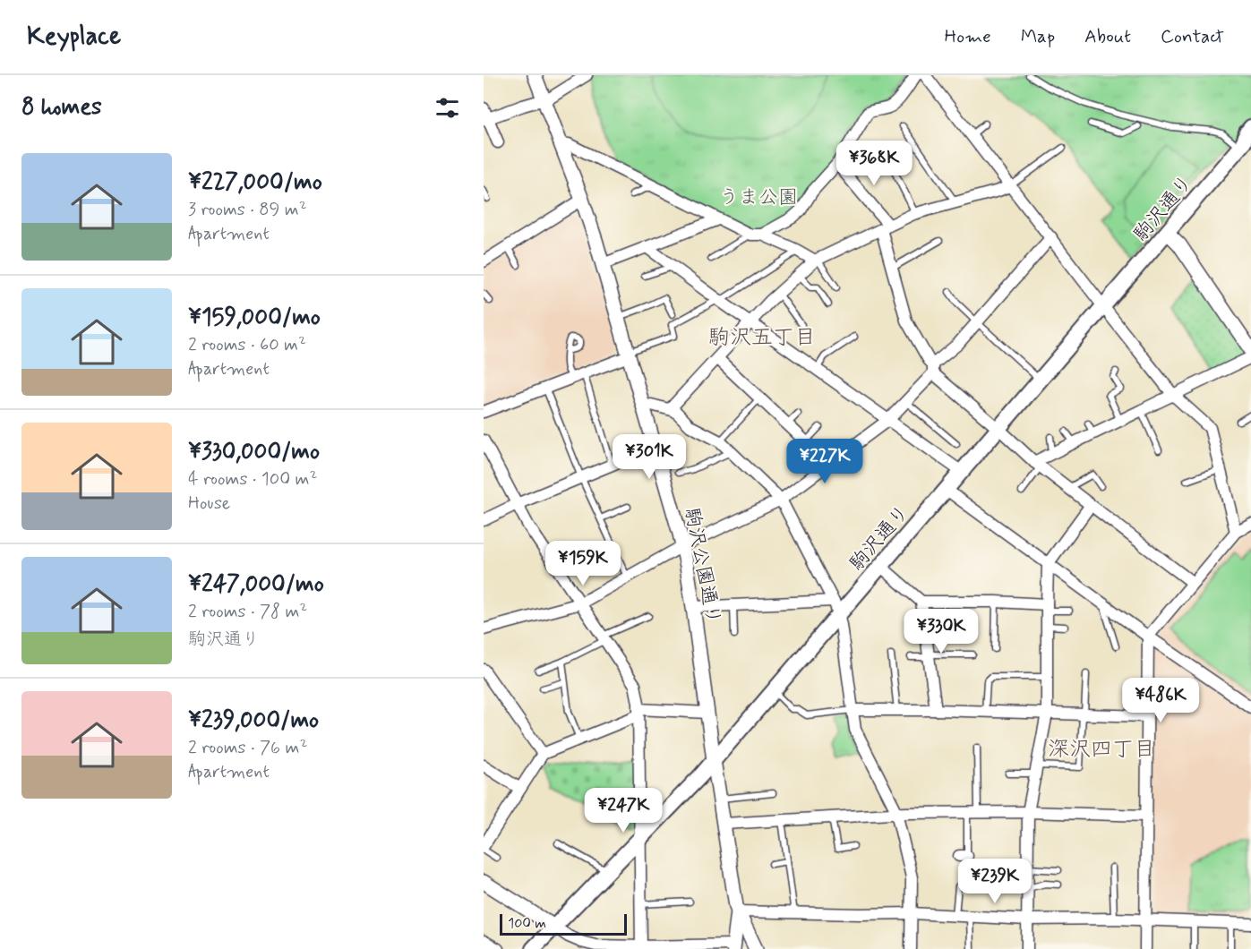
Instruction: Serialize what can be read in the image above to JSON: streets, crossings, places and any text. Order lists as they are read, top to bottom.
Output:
{
  "streets": {
    "main road": ["駒沢通り"],
    "street": ["駒沢公園通り"]
  },
  "crossings": [
    ["駒沢通り", "駒沢公園通り"]
  ],
  "districts": ["駒沢五丁目", "深沢四丁目"],
  "parks": ["うま公園"],
  "scale_bar": "100 m",
  "page": {
    "header": "Keyplace",
    "nav": [
      "Home",
      "Map",
      "About",
      "Contact"
    ],
    "heading": "8 homes",
    "list": [
      {
        "name": "¥227,000/mo",
        "note": "3 rooms · 89 m² · Apartment"
      },
      {
        "name": "¥159,000/mo",
        "note": "2 rooms · 60 m² · Apartment"
      },
      {
        "name": "¥330,000/mo",
        "note": "4 rooms · 100 m² · House"
      },
      {
        "name": "¥247,000/mo",
        "note": "2 rooms · 78 m² · 駒沢通り"
      },
      {
        "name": "¥239,000/mo",
        "note": "2 rooms · 76 m² · Apartment"
      }
    ],
    "price": [
      "¥368K",
      "¥301K",
      "¥227K",
      "¥159K",
      "¥330K",
      "¥486K",
      "¥247K",
      "¥239K"
    ],
    "scale": "100 m"
  }
}
